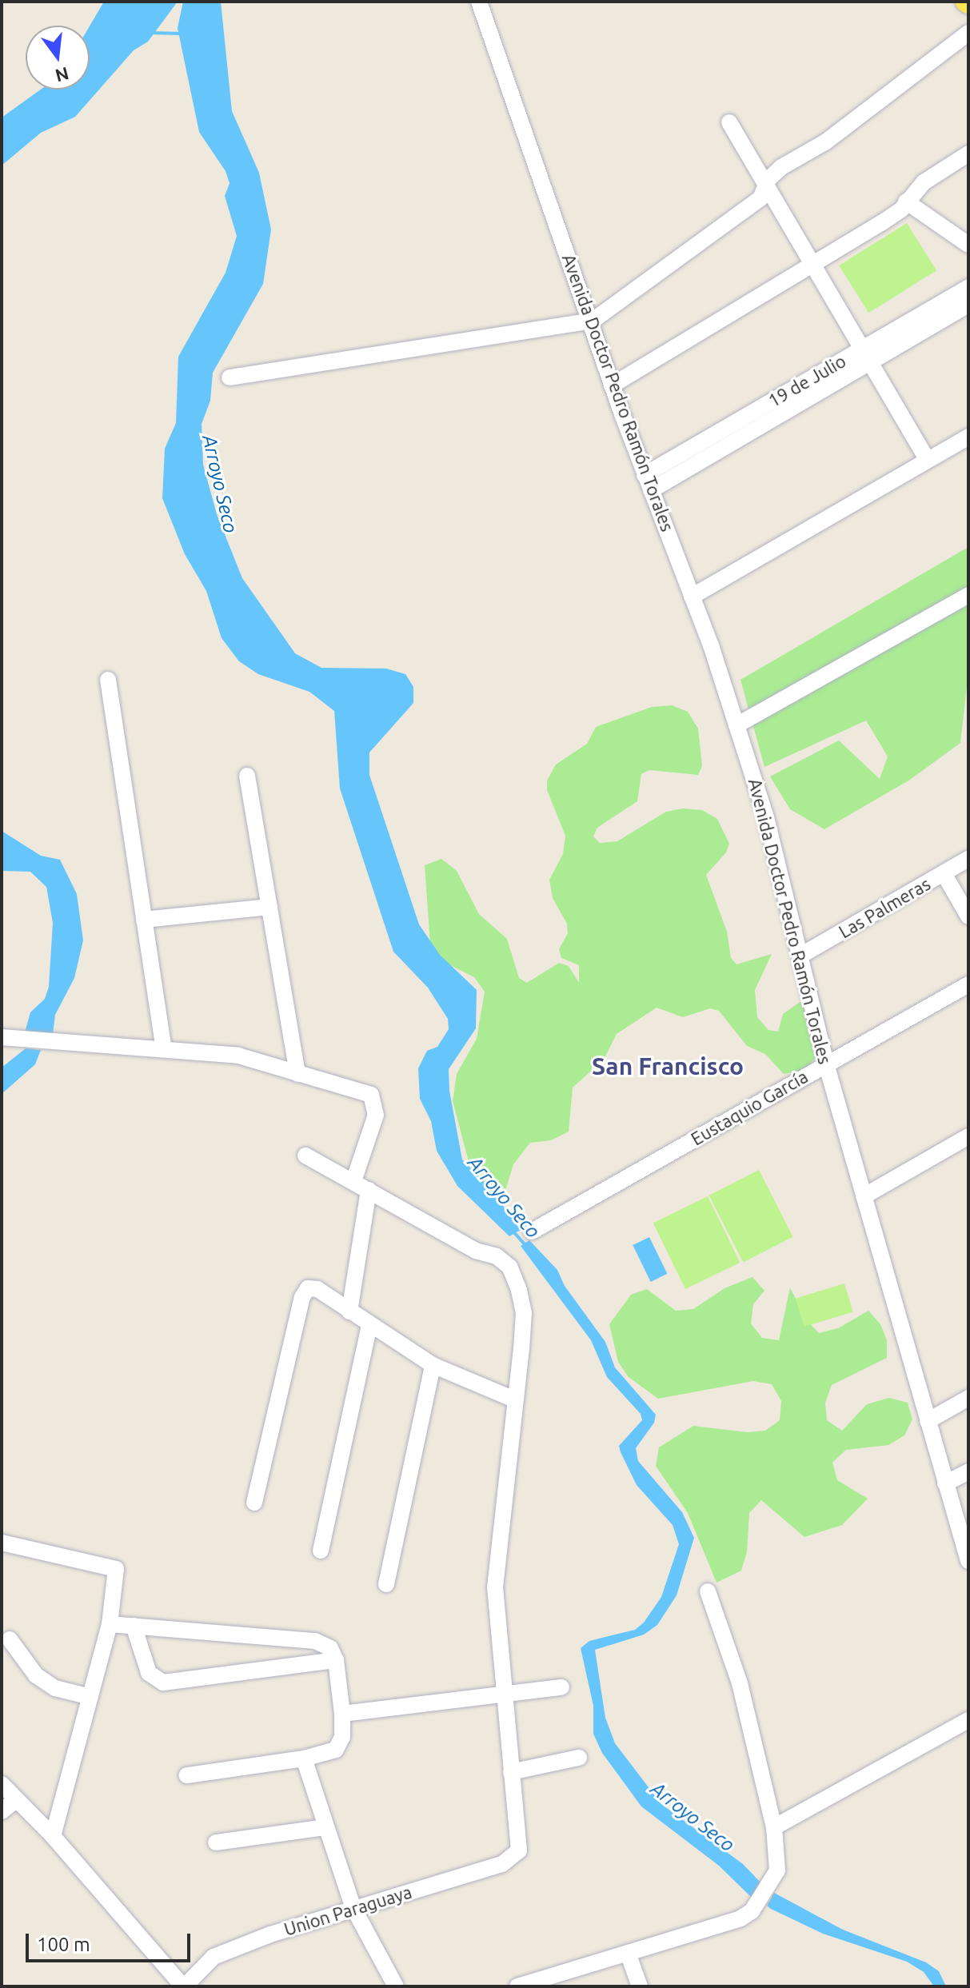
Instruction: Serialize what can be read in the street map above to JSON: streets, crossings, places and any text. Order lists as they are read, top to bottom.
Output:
{
  "streets": {
    "street": [
      "19 de Julio",
      "Avenida Doctor Pedro Ramón Torales",
      "Las Palmeras",
      "Eustaquio García",
      "Union Paraguaya"
    ]
  },
  "crossings": [
    ["19 de Julio", "Avenida Doctor Pedro Ramón Torales"],
    ["Avenida Doctor Pedro Ramón Torales", "Las Palmeras"],
    ["Avenida Doctor Pedro Ramón Torales", "Eustaquio García"]
  ],
  "districts": ["San Francisco"],
  "water": ["Arroyo Seco"],
  "scale_bar": "100 m",
  "north": "bottom"
}
